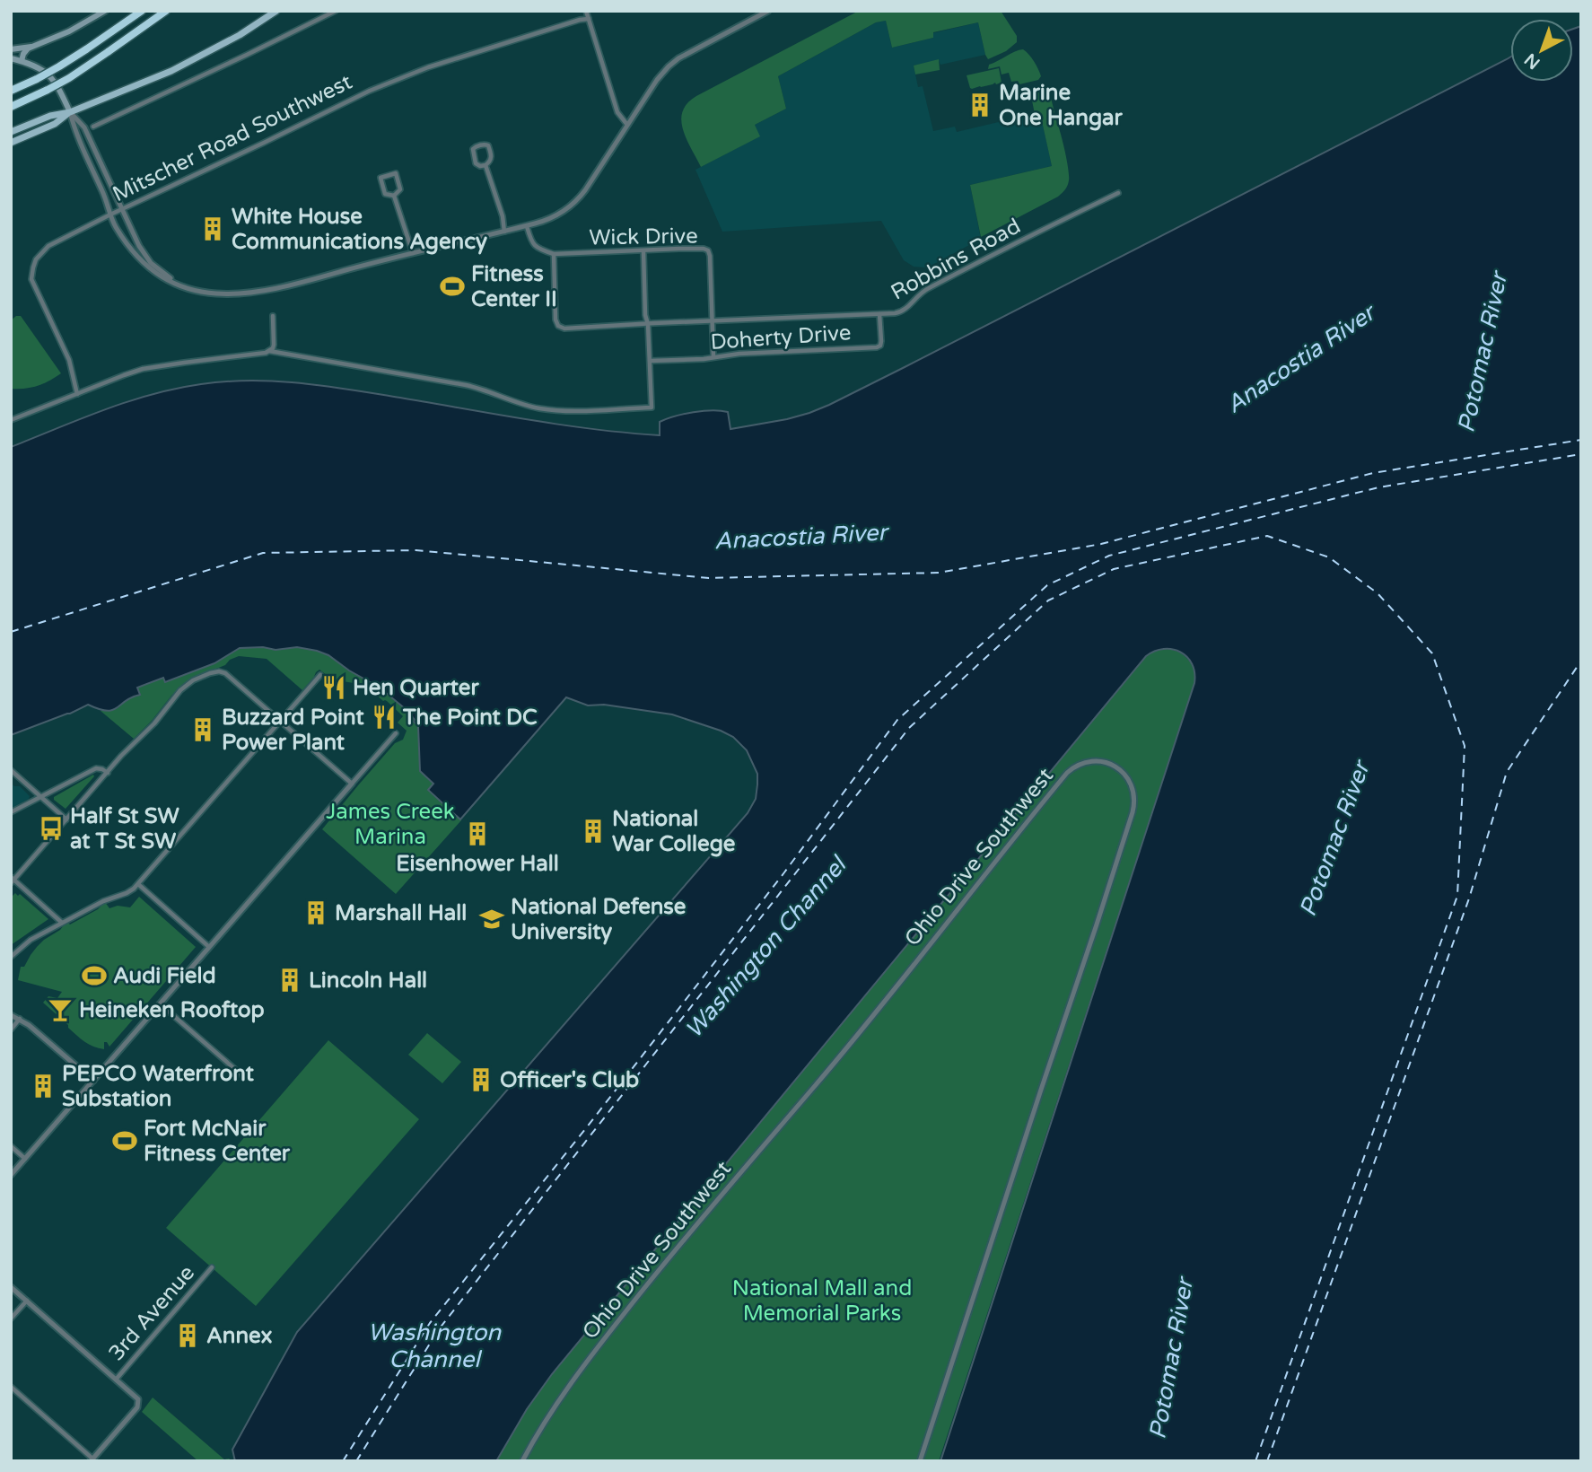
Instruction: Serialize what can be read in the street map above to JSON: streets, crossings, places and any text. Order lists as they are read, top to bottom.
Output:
{
  "streets": {
    "street": [
      "Mitscher Road Southwest",
      "Wick Drive",
      "Robbins Road",
      "Doherty Drive",
      "Ohio Drive Southwest",
      "3rd Avenue"
    ]
  },
  "crossings": [
    ["Wick Drive", "Robbins Road"],
    ["Wick Drive", "Doherty Drive"],
    ["Robbins Road", "Doherty Drive"]
  ],
  "water": ["Potomac River", "Anacostia River", "Washington Channel"],
  "parks": ["James Creek Marina", "National Mall and Memorial Parks"],
  "places": {
    "building": [
      "Marine One Hangar",
      "White House Communications Agency",
      "Buzzard Point Power Plant",
      "National War College",
      "Eisenhower Hall",
      "Marshall Hall",
      "Lincoln Hall",
      "Officer's Club",
      "PEPCO Waterfront Substation",
      "Annex"
    ],
    "sports": ["Fitness Center II", "Audi Field", "Fort McNair Fitness Center"],
    "restaurant": ["Hen Quarter", "The Point DC"],
    "bus stop": ["Half St SW at T St SW"],
    "school or university": ["National Defense University"],
    "bar": ["Heineken Rooftop"]
  },
  "north": "bottom left"
}
